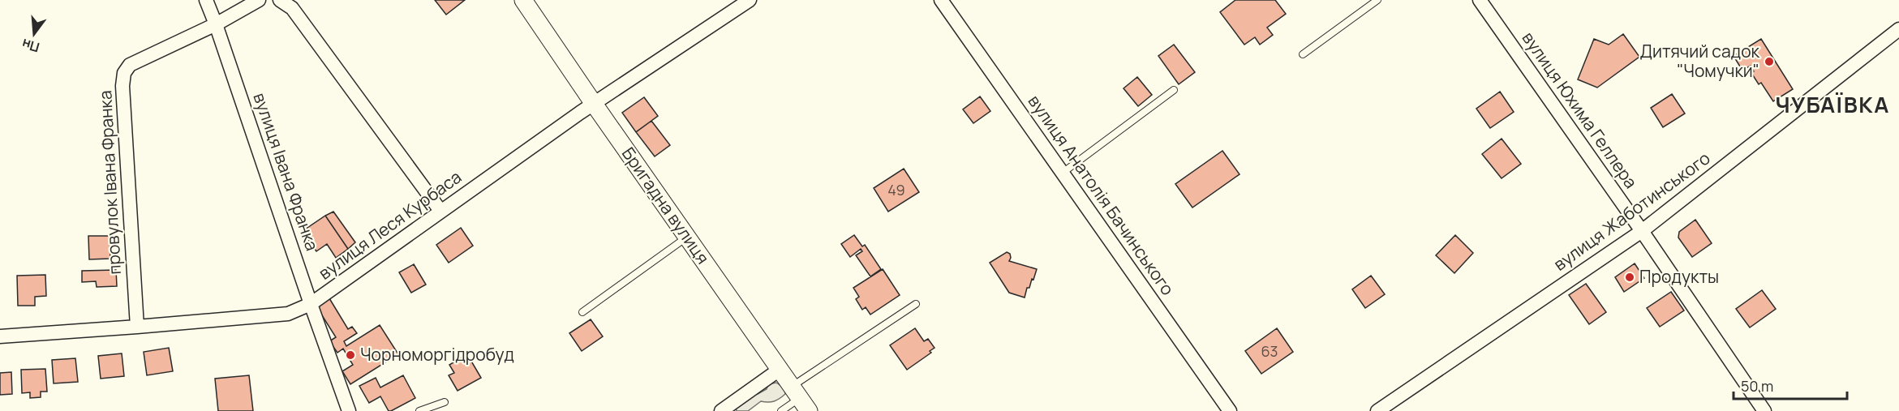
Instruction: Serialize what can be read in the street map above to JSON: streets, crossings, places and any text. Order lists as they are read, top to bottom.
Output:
{
  "streets": {
    "street": [
      "вулиця Юхима Геллера",
      "вулиця Івана Франка",
      "провулок Івана Франка",
      "вулиця Анатолія Бачинського",
      "Бригадна вулиця",
      "вулиця Жаботинського",
      "вулиця Леся Курбаса"
    ]
  },
  "crossings": [
    ["вулиця Юхима Геллера", "вулиця Жаботинського"],
    ["вулиця Івана Франка", "провулок Івана Франка"],
    ["вулиця Івана Франка", "вулиця Леся Курбаса"],
    ["провулок Івана Франка", "вулиця Леся Курбаса"],
    ["Бригадна вулиця", "вулиця Леся Курбаса"]
  ],
  "districts": ["ЧУБАЇВКА"],
  "places": ["Дитячий садок \"Чомучки\"", "Продукты", "Чорноморгідробуд"],
  "house_numbers": ["49", "63"],
  "scale_bar": "50 m",
  "north": "bottom"
}
